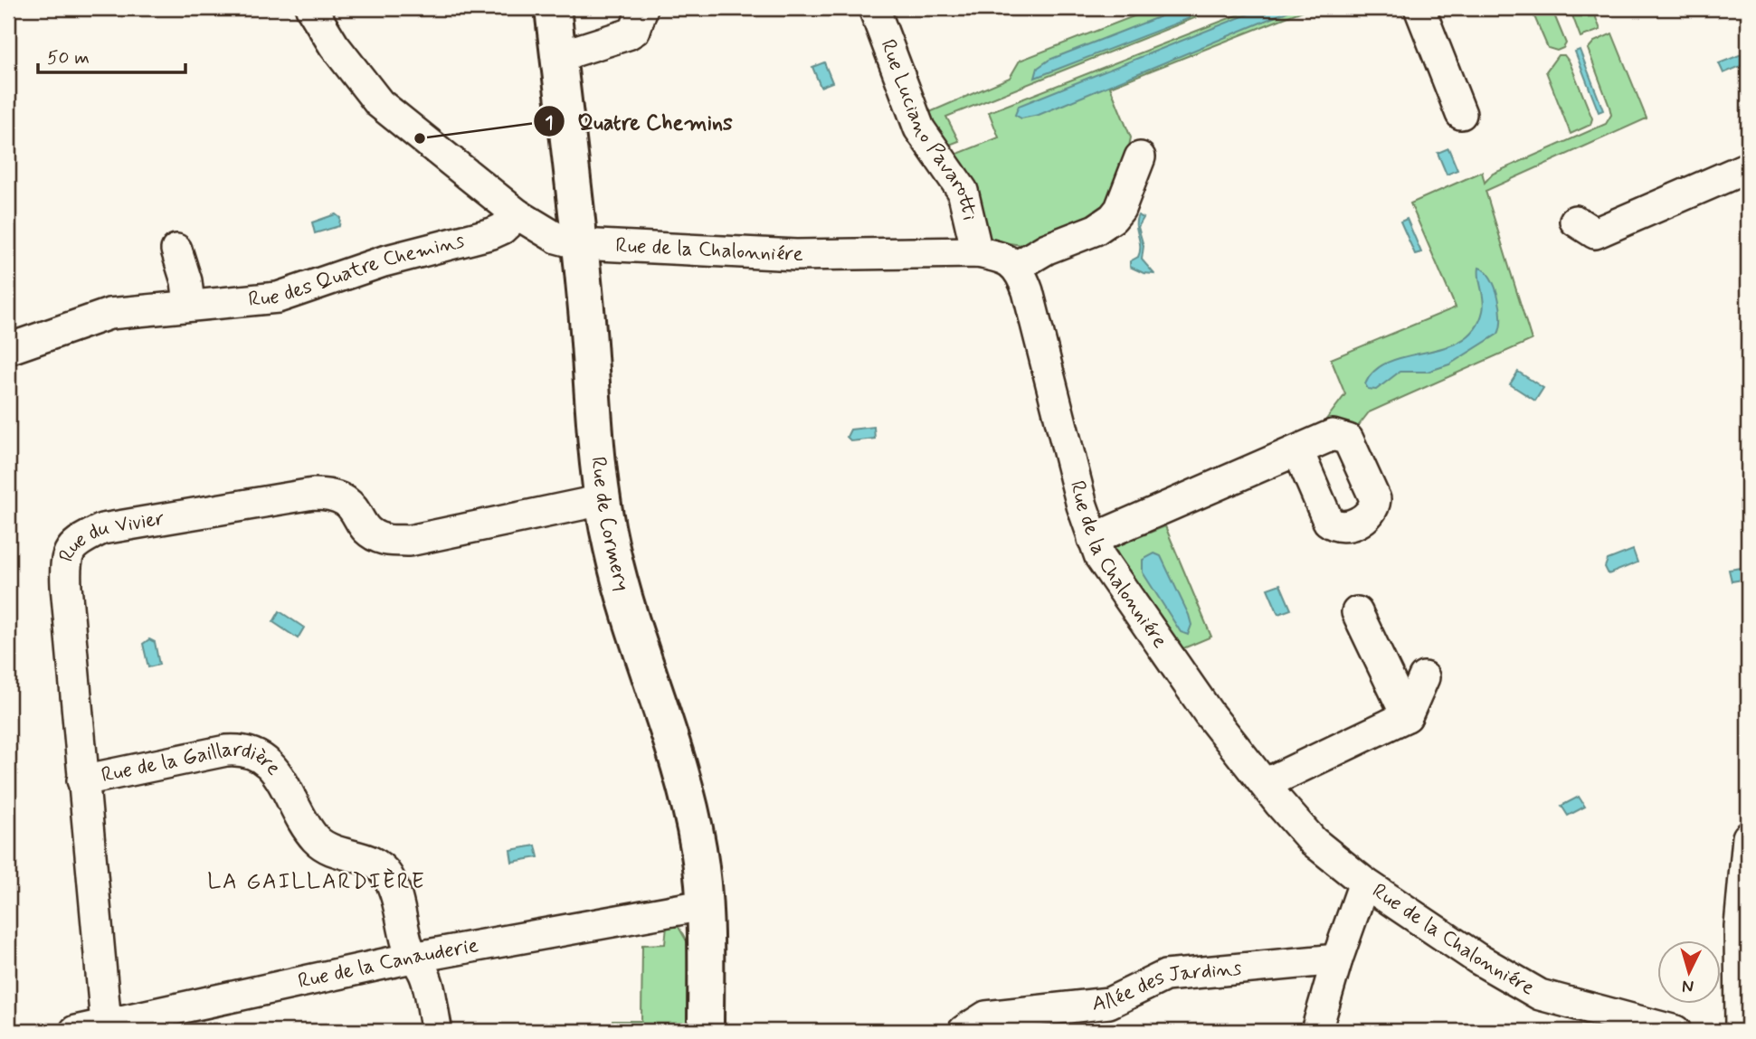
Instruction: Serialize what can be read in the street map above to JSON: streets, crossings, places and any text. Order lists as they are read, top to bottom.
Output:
{
  "streets": {
    "main road": ["Rue de Cormery"],
    "street": [
      "Rue Luciano Pavarotti",
      "Rue de la Chalonniére",
      "Rue des Quatre Chemins",
      "Rue du Vivier",
      "Rue de la Gaillardière",
      "Rue de la Canauderie",
      "Allée des Jardins"
    ]
  },
  "crossings": [
    ["Rue Luciano Pavarotti", "Rue de la Chalonniére"],
    ["Rue de la Chalonniére", "Rue des Quatre Chemins"],
    ["Rue de la Chalonniére", "Rue de Cormery"],
    ["Rue de Cormery", "Rue du Vivier"],
    ["Rue de Cormery", "Rue de la Canauderie"],
    ["Rue du Vivier", "Rue de la Gaillardière"],
    ["Rue du Vivier", "Rue de la Canauderie"],
    ["Rue de la Gaillardière", "Rue de la Canauderie"]
  ],
  "districts": ["LA GAILLARDIÈRE"],
  "places": ["Quatre Chemins"],
  "scale_bar": "50 m",
  "north": "bottom"
}
